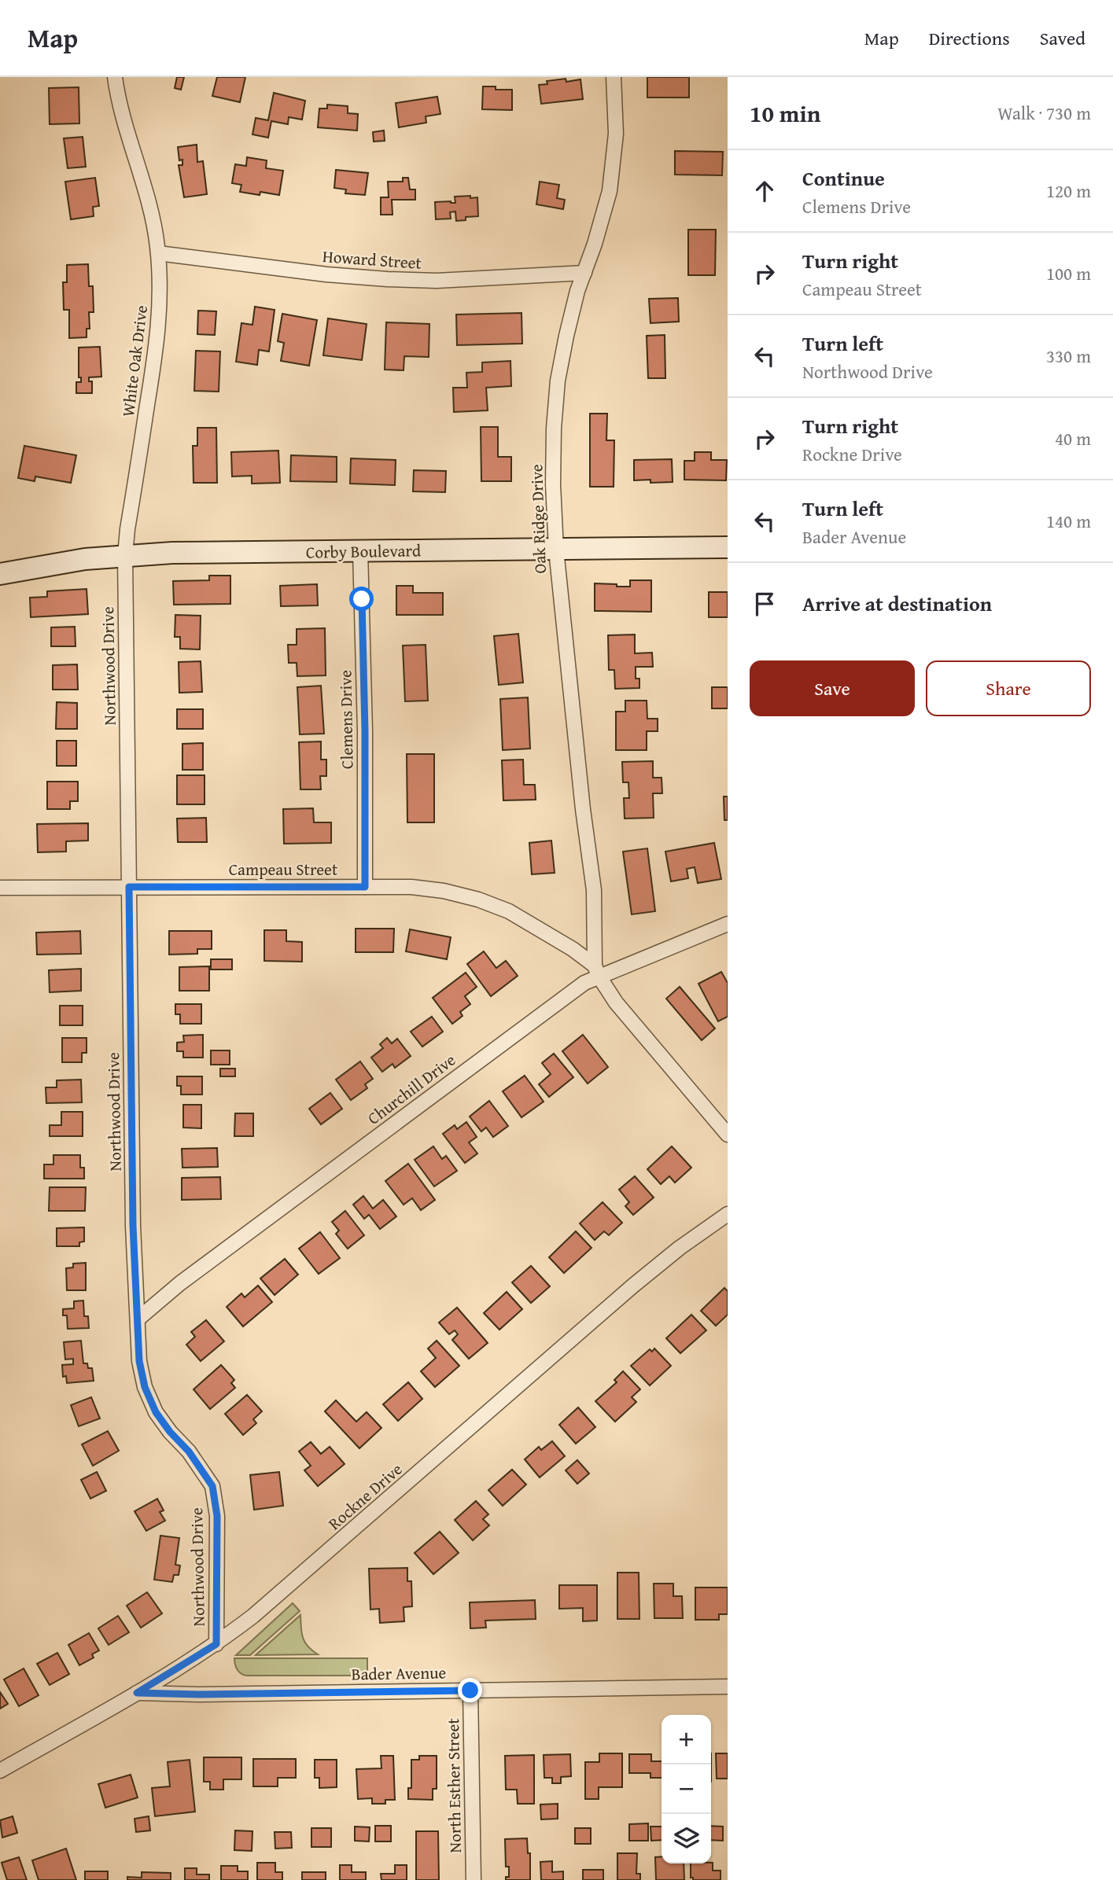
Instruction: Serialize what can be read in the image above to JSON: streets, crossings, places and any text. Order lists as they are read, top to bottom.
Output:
{
  "streets": {
    "street": [
      "Howard Street",
      "White Oak Drive",
      "Oak Ridge Drive",
      "Corby Boulevard",
      "Northwood Drive",
      "Clemens Drive",
      "Campeau Street",
      "Churchill Drive",
      "Rockne Drive",
      "Bader Avenue",
      "North Esther Street"
    ]
  },
  "crossings": [
    ["Howard Street", "White Oak Drive"],
    ["Howard Street", "Oak Ridge Drive"],
    ["White Oak Drive", "Corby Boulevard"],
    ["White Oak Drive", "Northwood Drive"],
    ["Oak Ridge Drive", "Corby Boulevard"],
    ["Oak Ridge Drive", "Campeau Street"],
    ["Oak Ridge Drive", "Churchill Drive"],
    ["Corby Boulevard", "Northwood Drive"],
    ["Corby Boulevard", "Clemens Drive"],
    ["Northwood Drive", "Campeau Street"],
    ["Northwood Drive", "Churchill Drive"],
    ["Northwood Drive", "Rockne Drive"],
    ["Clemens Drive", "Campeau Street"],
    ["Campeau Street", "Churchill Drive"],
    ["Rockne Drive", "Bader Avenue"],
    ["Bader Avenue", "North Esther Street"]
  ],
  "page": {
    "header": "Map",
    "nav": ["Map", "Directions", "Saved"],
    "heading": ["10 min", "Walk · 730 m"],
    "list": [
      ["Continue", "Clemens Drive", "120 m"],
      ["Turn right", "Campeau Street", "100 m"],
      ["Turn left", "Northwood Drive", "330 m"],
      ["Turn right", "Rockne Drive", "40 m"],
      ["Turn left", "Bader Avenue", "140 m"],
      "Arrive at destination"
    ],
    "buttons": ["Save", "Share"],
    "map_buttons": ["+", "−"]
  }
}
